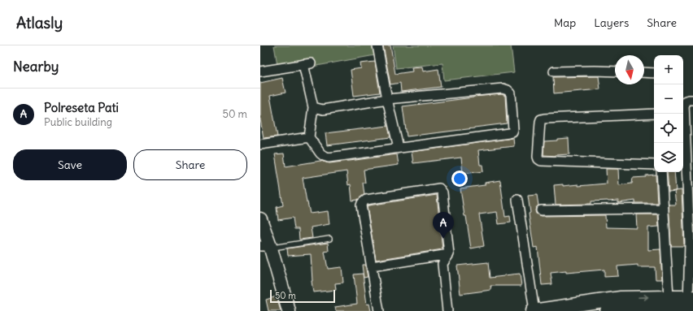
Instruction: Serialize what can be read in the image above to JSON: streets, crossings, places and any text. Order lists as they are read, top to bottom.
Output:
{
  "scale_bar": "50 m",
  "north": "bottom",
  "page": {
    "header": "Atlasly",
    "nav": ["Map", "Layers", "Share"],
    "heading": "Nearby",
    "map_buttons": ["+", "−"],
    "list": [
      {
        "mark": "A",
        "name": "Polreseta Pati",
        "note": "Public building",
        "value": "50 m"
      }
    ],
    "buttons": ["Save", "Share"],
    "pins": "A",
    "scale": "50 m"
  }
}
